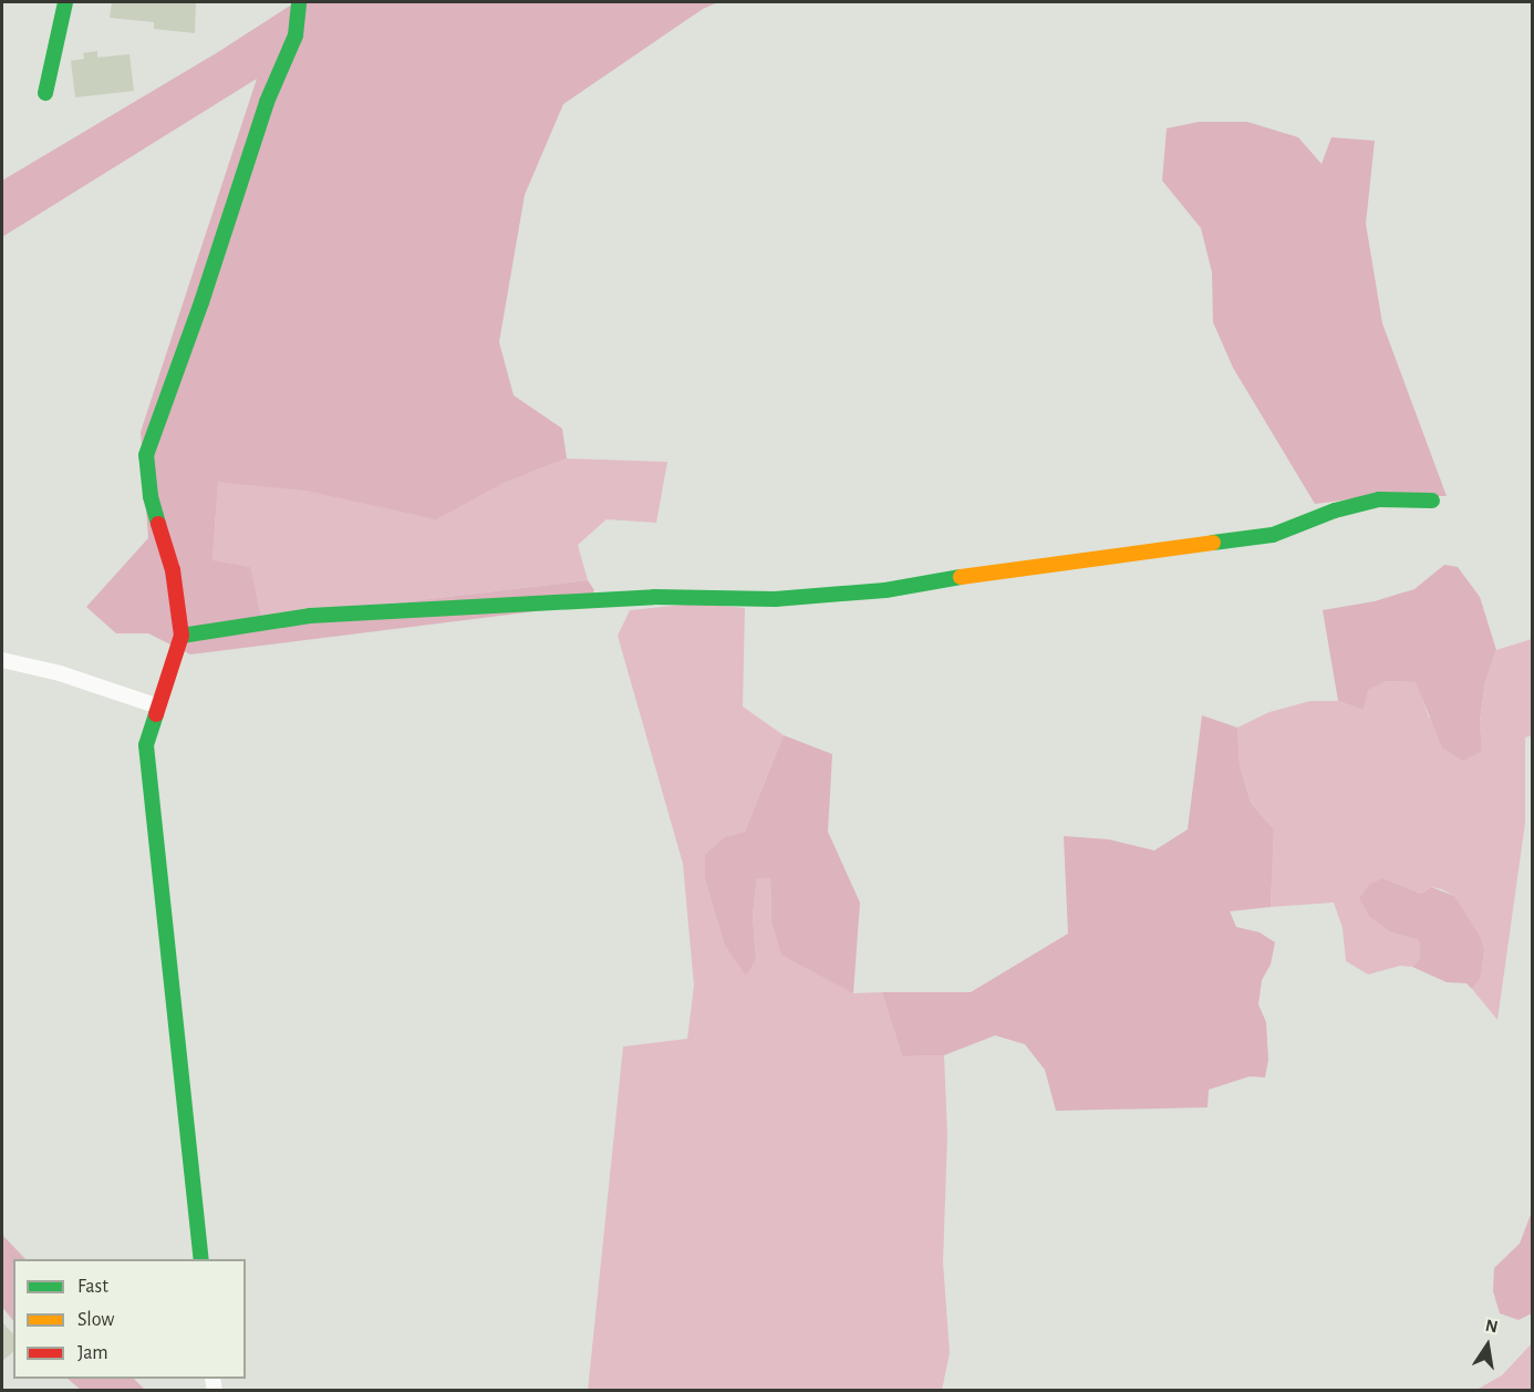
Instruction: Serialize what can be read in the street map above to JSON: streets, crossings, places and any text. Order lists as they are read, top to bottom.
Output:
{
  "legend": ["Fast", "Slow", "Jam"],
  "north": "top"
}
